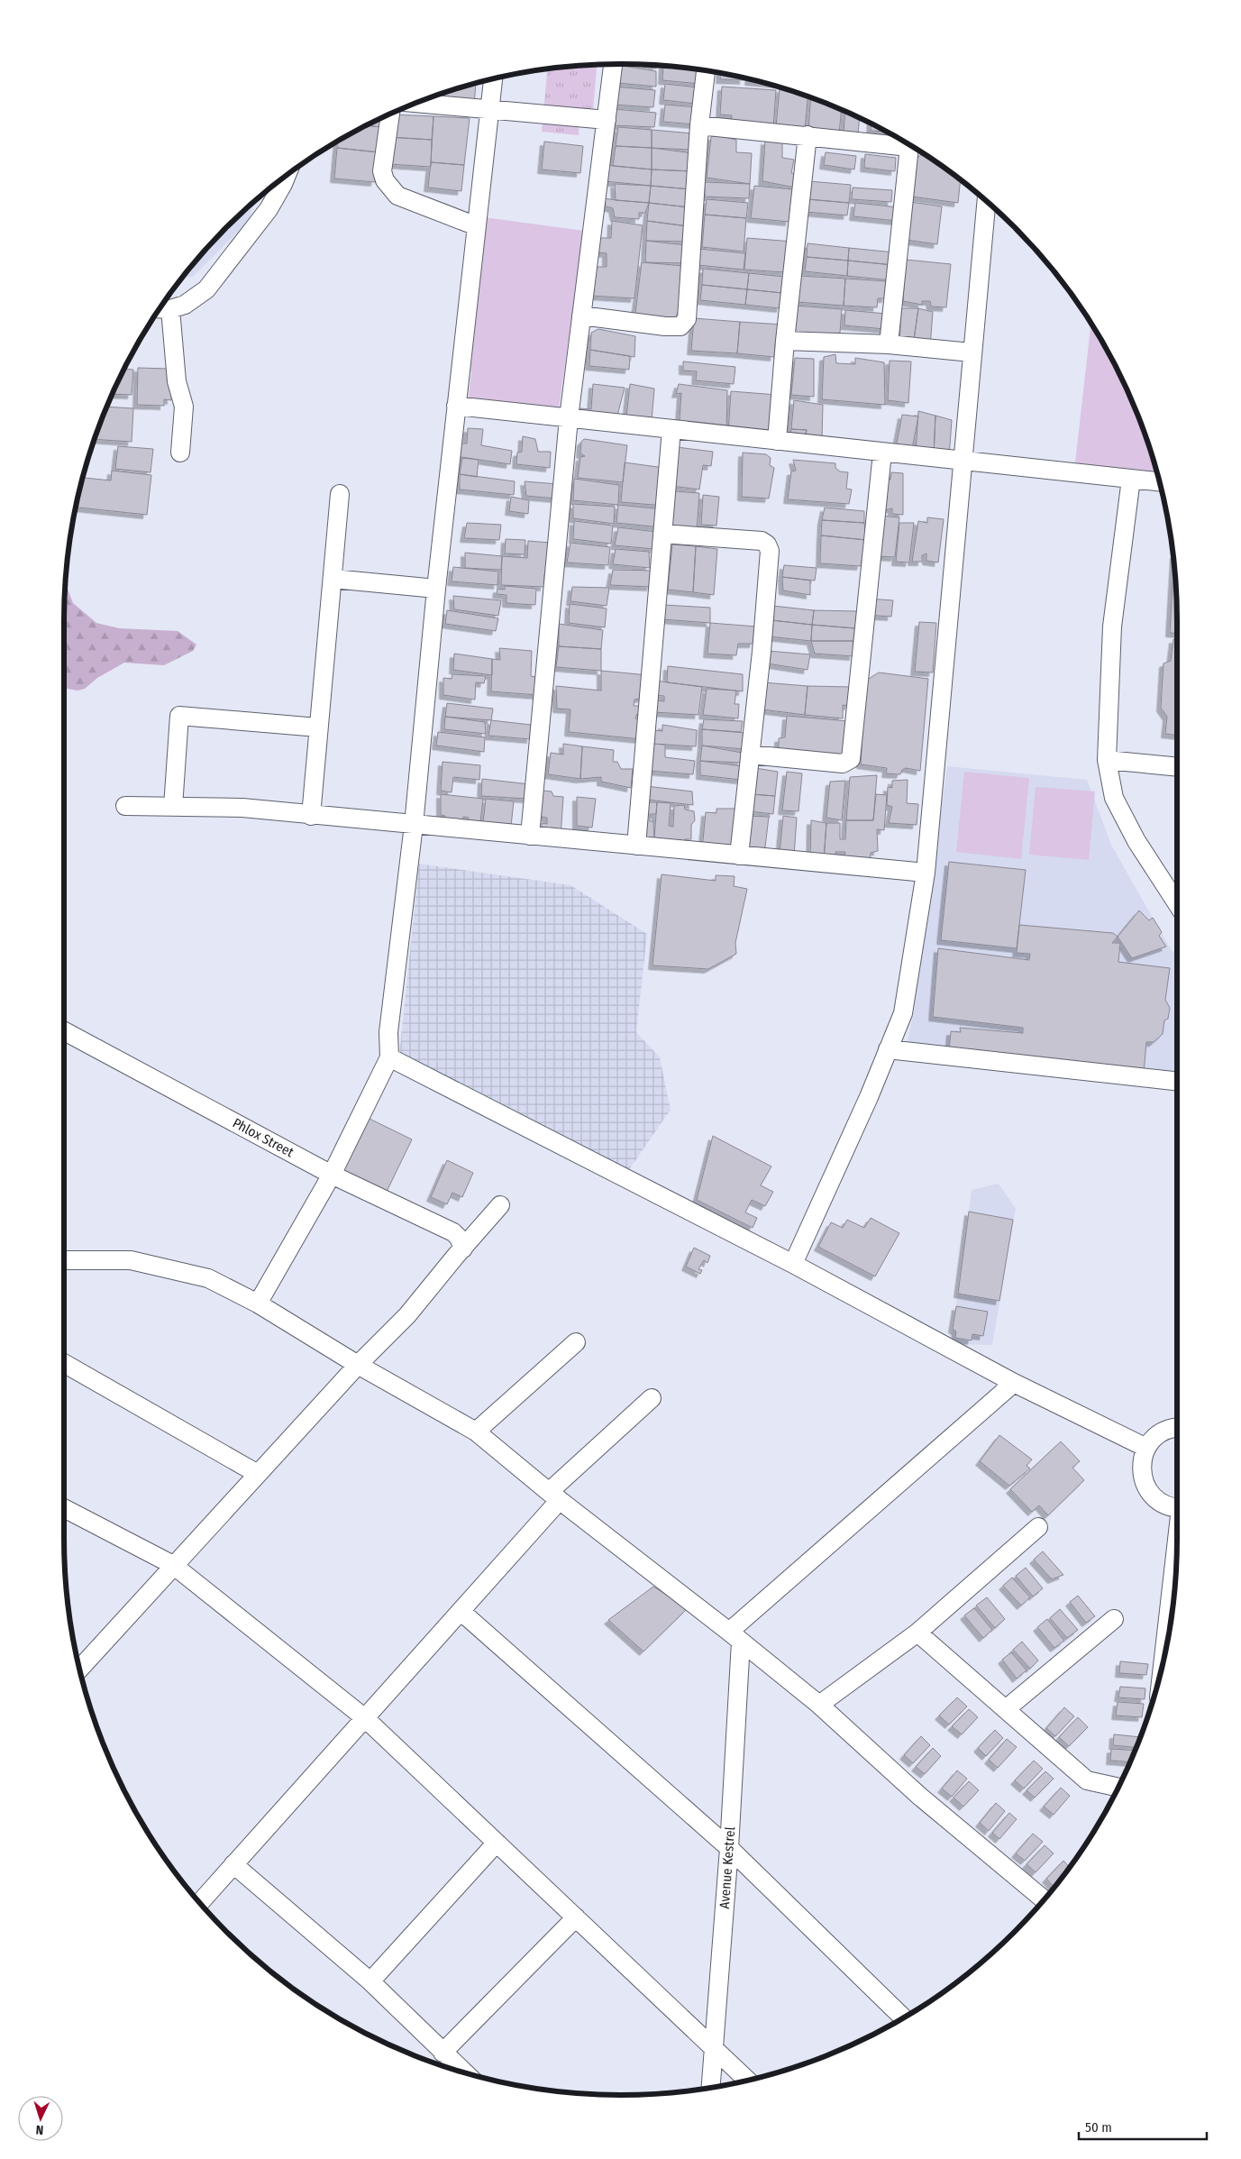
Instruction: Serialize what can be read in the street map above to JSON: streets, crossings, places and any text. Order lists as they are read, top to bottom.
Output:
{
  "streets": {
    "street": ["Phlox Street", "Avenue Kestrel"]
  },
  "scale_bar": "50 m",
  "north": "bottom"
}
